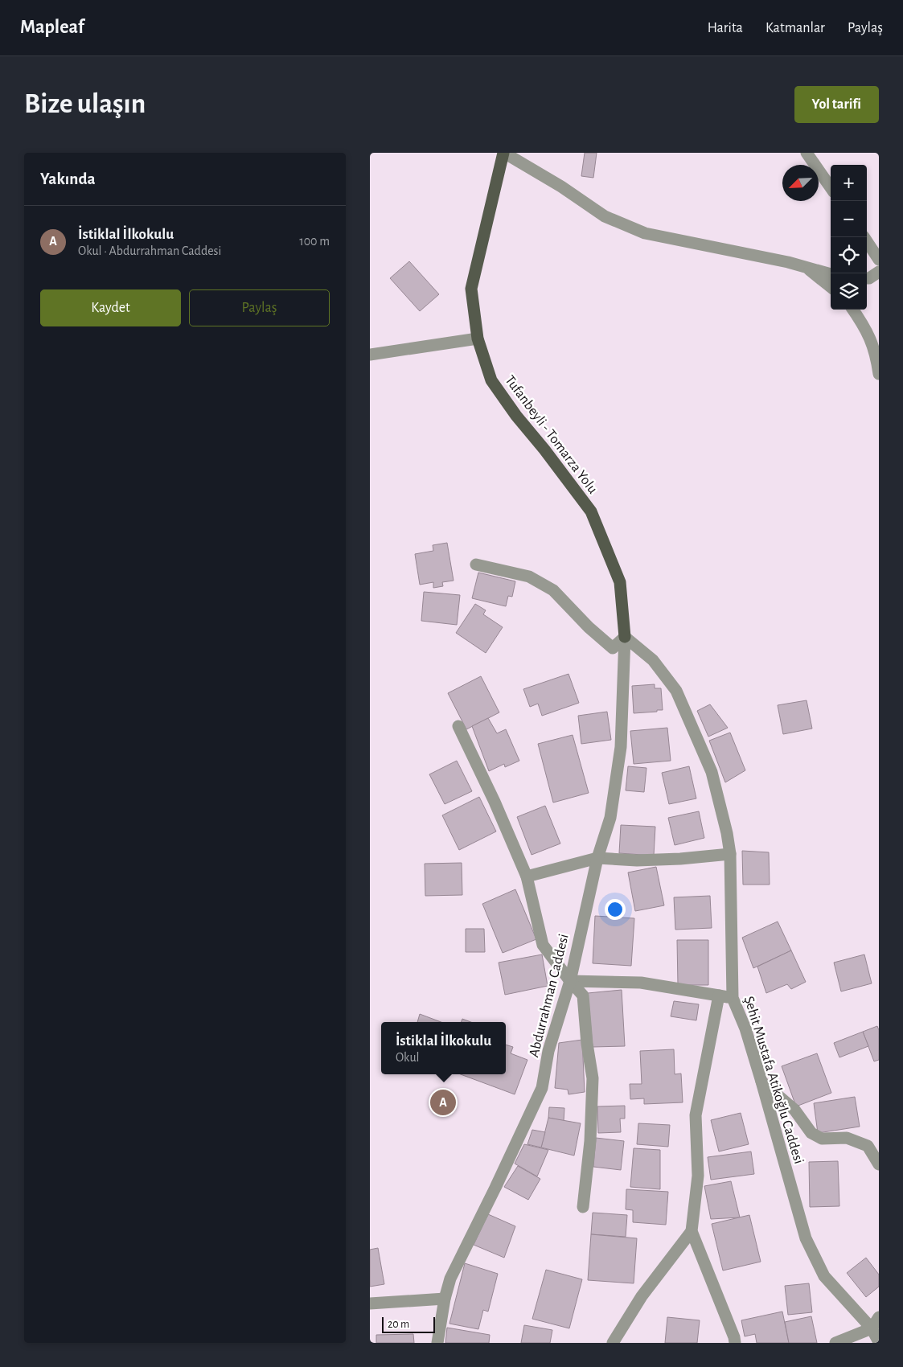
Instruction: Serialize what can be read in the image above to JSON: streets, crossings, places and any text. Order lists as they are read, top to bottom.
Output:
{
  "streets": {
    "main road": ["Tufanbeyli - Tomarza Yolu"],
    "street": ["Abdurrahman Caddesi", "Şehit Mustafa Atikoğlu Caddesi"]
  },
  "crossings": [
    ["Tufanbeyli - Tomarza Yolu", "Abdurrahman Caddesi"],
    ["Tufanbeyli - Tomarza Yolu", "Şehit Mustafa Atikoğlu Caddesi"],
    ["Abdurrahman Caddesi", "Şehit Mustafa Atikoğlu Caddesi"]
  ],
  "scale_bar": "20 m",
  "north": "bottom left",
  "page": {
    "header": "Mapleaf",
    "nav": ["Harita", "Katmanlar", "Paylaş"],
    "buttons": [
      "Yol tarifi",
      ["Kaydet", "Paylaş"]
    ],
    "title": "Bize ulaşın",
    "heading": "Yakında",
    "map_buttons": ["+", "−"],
    "list": [
      {
        "mark": "A",
        "name": "İstiklal İlkokulu",
        "note": "Okul · Abdurrahman Caddesi",
        "value": "100 m"
      }
    ],
    "popup": ["İstiklal İlkokulu", "Okul"],
    "pins": "A",
    "scale": "20 m"
  }
}
